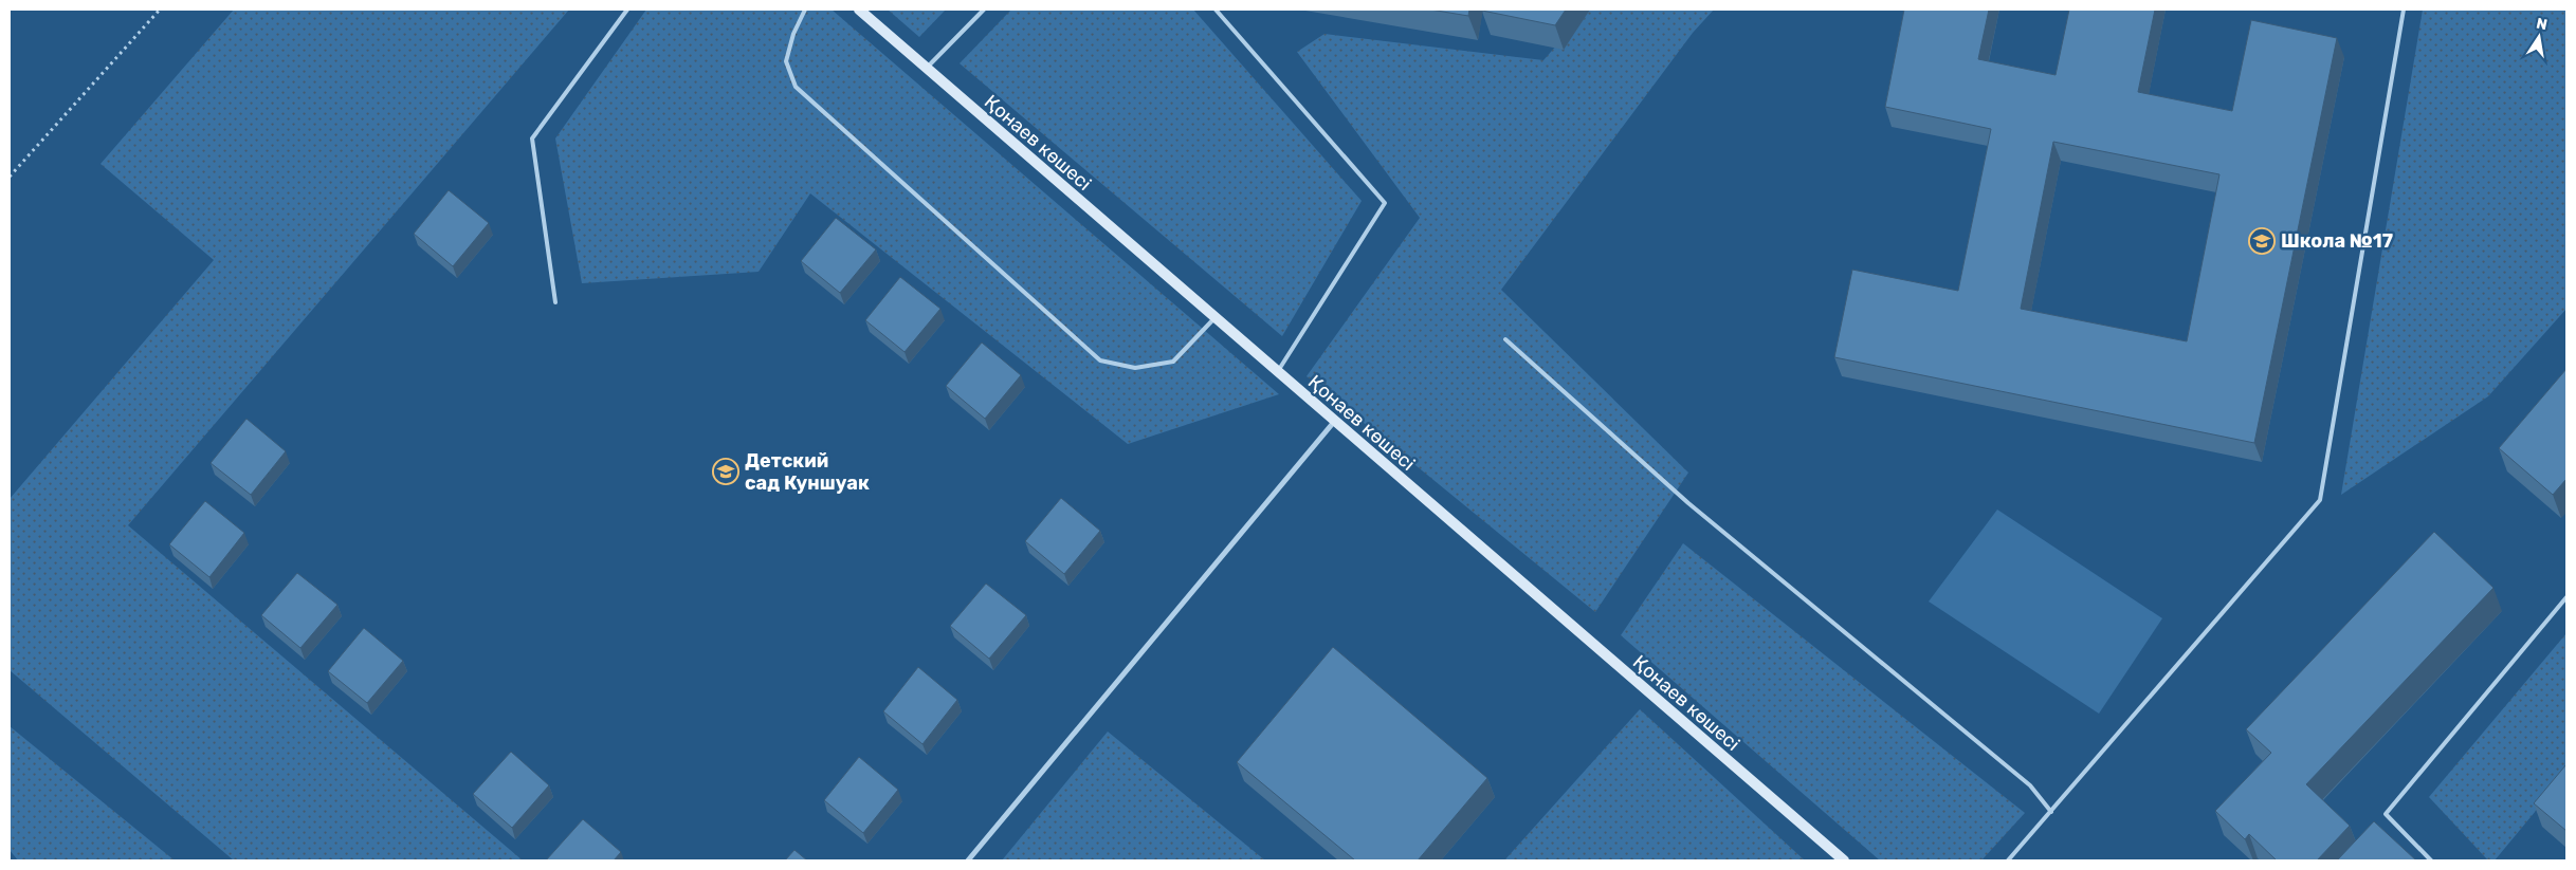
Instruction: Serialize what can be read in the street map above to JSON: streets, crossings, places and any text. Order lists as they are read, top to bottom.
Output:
{
  "streets": {
    "street": ["Қонаев көшесі"]
  },
  "places": {
    "school or university": ["Школа №17", "Детский сад Куншуак"]
  },
  "north": "top"
}
